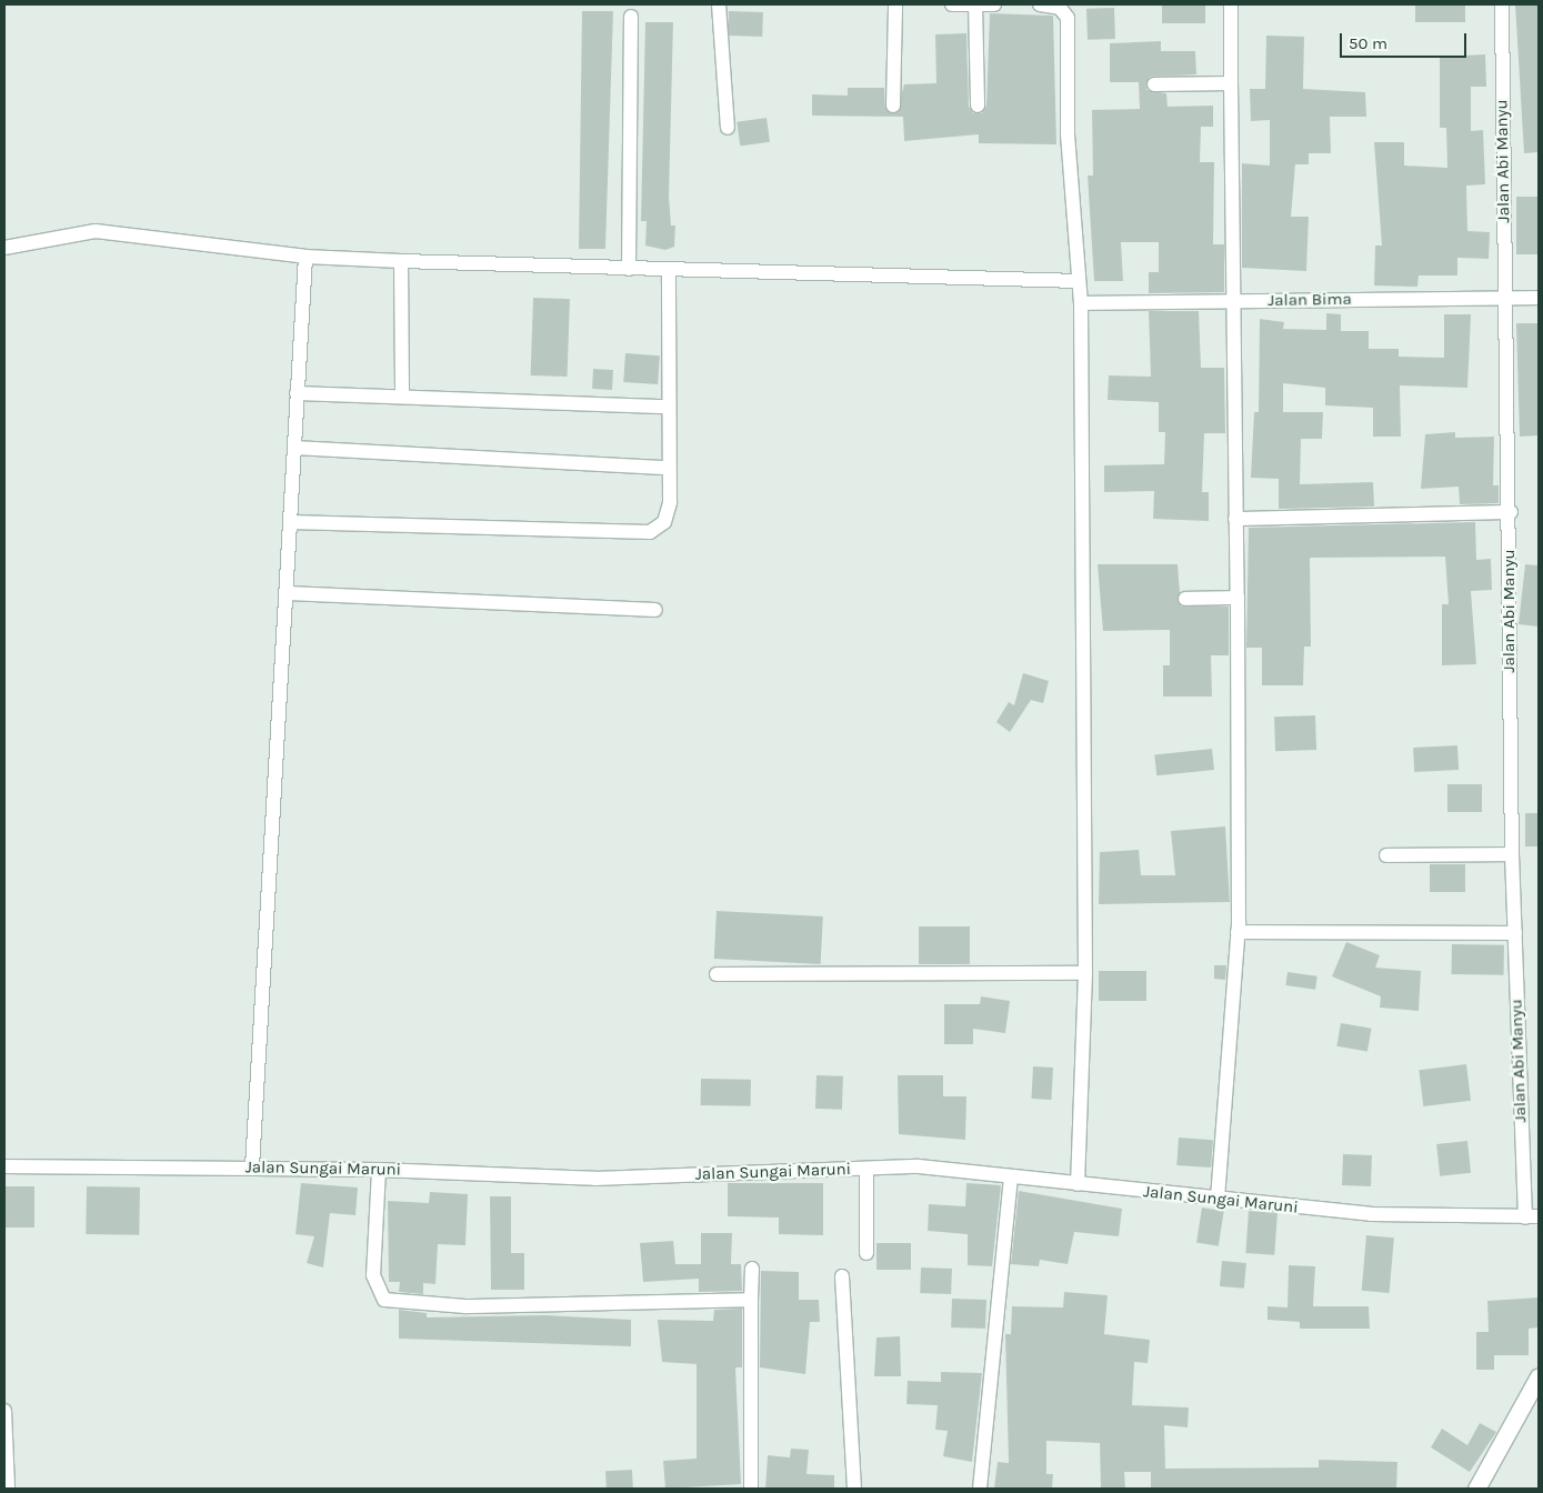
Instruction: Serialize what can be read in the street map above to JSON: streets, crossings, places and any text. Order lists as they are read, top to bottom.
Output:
{
  "streets": {
    "street": ["Jalan Abi Manyu", "Jalan Bima", "Jalan Sungai Maruni"]
  },
  "crossings": [
    ["Jalan Abi Manyu", "Jalan Bima"],
    ["Jalan Abi Manyu", "Jalan Sungai Maruni"]
  ],
  "scale_bar": "50 m"
}
